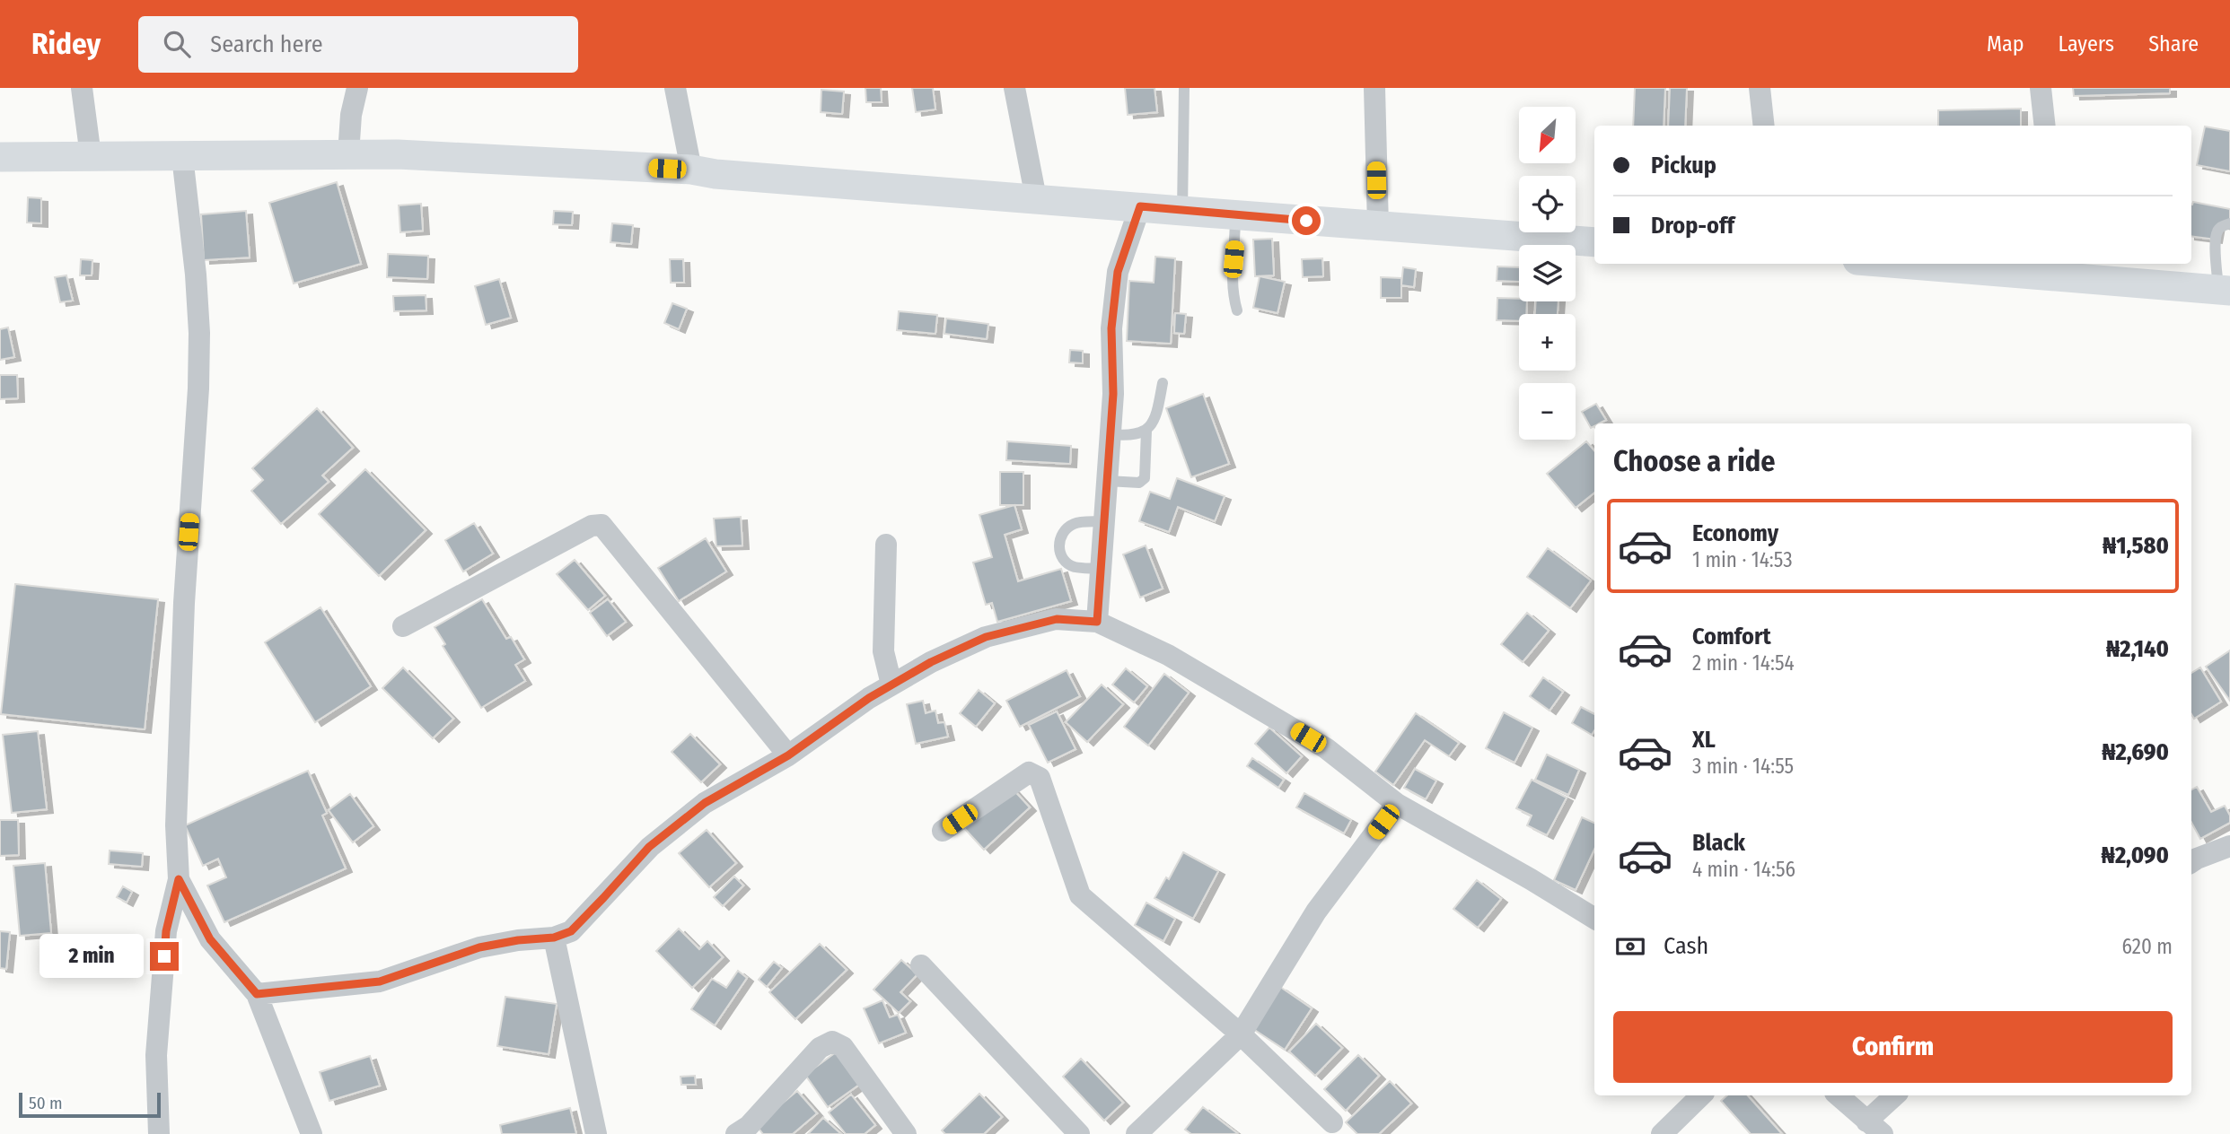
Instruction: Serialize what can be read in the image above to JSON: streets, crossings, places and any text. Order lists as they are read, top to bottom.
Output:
{
  "scale_bar": "50 m",
  "north": "bottom left",
  "page": {
    "header": "Ridey",
    "search": "Search here",
    "nav": ["Map", "Layers", "Share"],
    "map_buttons": ["+", "−"],
    "banner": ["Pickup", "Drop-off"],
    "heading": "Choose a ride",
    "list": [
      {
        "name": "Economy",
        "note": "1 min · 14:53",
        "value": "₦1,580"
      },
      {
        "name": "Comfort",
        "note": "2 min · 14:54",
        "value": "₦2,140"
      },
      {
        "name": "XL",
        "note": "3 min · 14:55",
        "value": "₦2,690"
      },
      {
        "name": "Black",
        "note": "4 min · 14:56",
        "value": "₦2,090"
      }
    ],
    "pay": ["Cash", "620 m"],
    "bubble": "2 min",
    "buttons": "Confirm",
    "scale": "50 m"
  }
}
